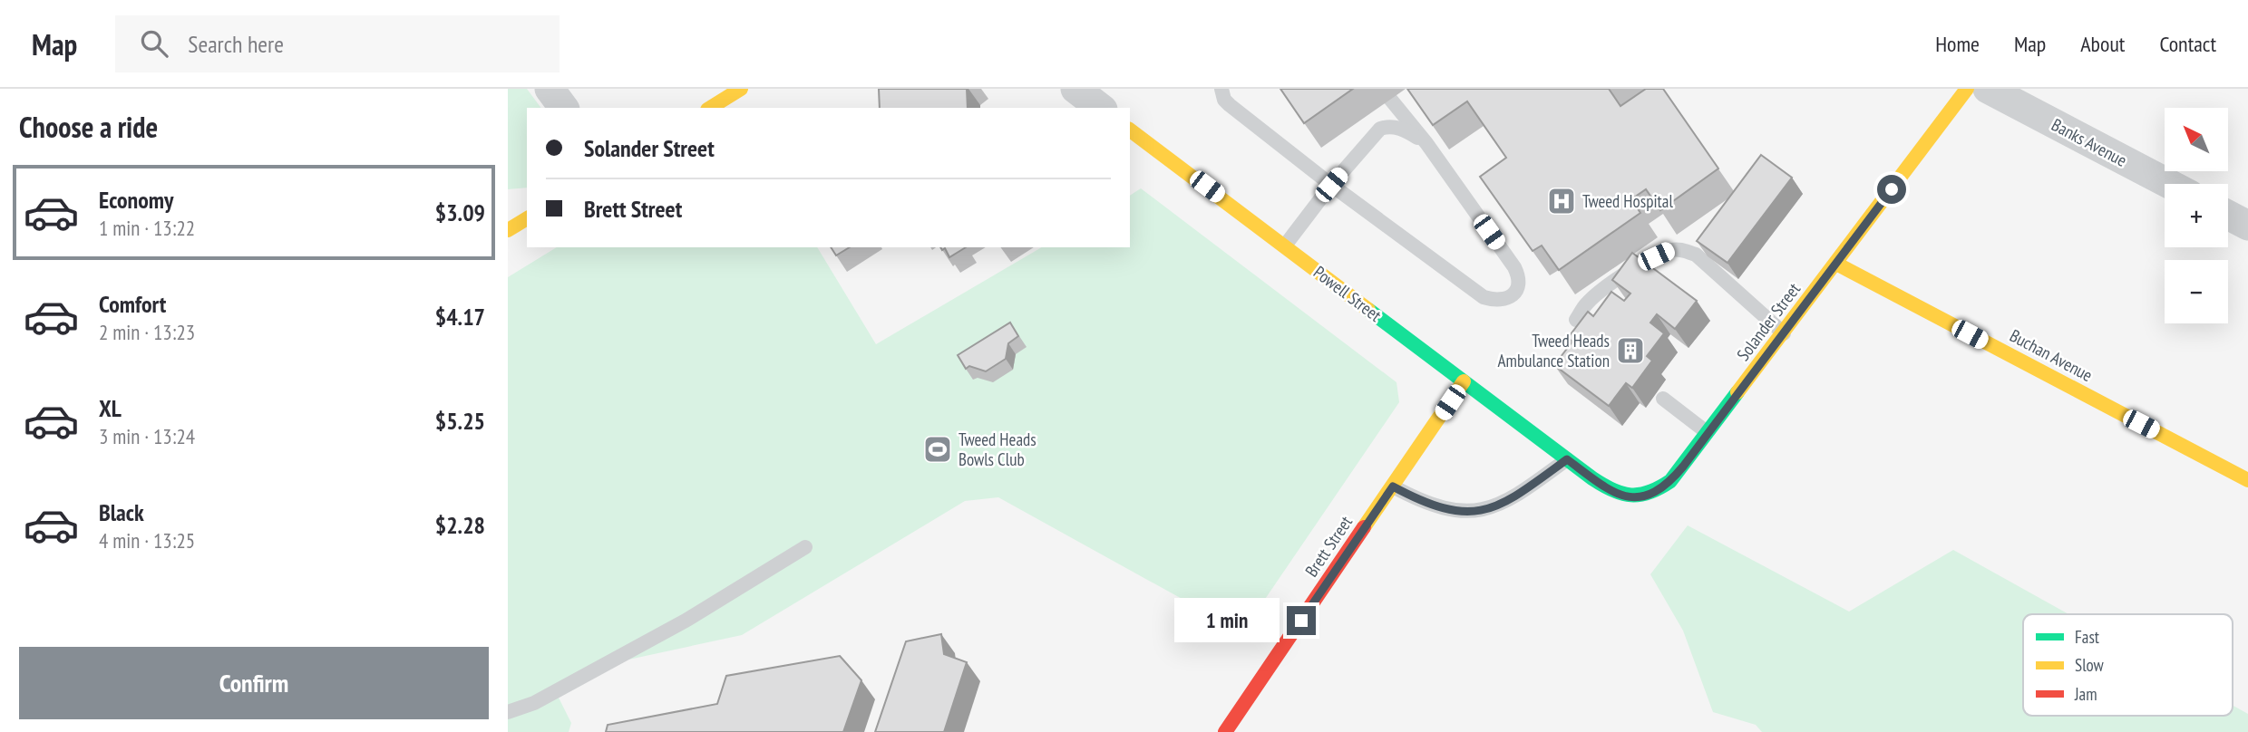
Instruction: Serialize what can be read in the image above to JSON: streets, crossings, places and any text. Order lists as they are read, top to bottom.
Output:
{
  "streets": {
    "street": [
      "Banks Avenue",
      "Powell Street",
      "Solander Street",
      "Buchan Avenue",
      "Brett Street"
    ]
  },
  "crossings": [
    ["Powell Street", "Solander Street"],
    ["Powell Street", "Brett Street"],
    ["Solander Street", "Buchan Avenue"]
  ],
  "places": {
    "hospital": ["Tweed Hospital"],
    "building": ["Tweed Heads Ambulance Station"],
    "sports": ["Tweed Heads Bowls Club"]
  },
  "legend": ["Fast", "Slow", "Jam"],
  "north": "top left",
  "page": {
    "header": "Map",
    "search": "Search here",
    "nav": [
      "Home",
      "Map",
      "About",
      "Contact"
    ],
    "heading": "Choose a ride",
    "map_buttons": ["+", "−"],
    "banner": ["Solander Street", "Brett Street"],
    "list": [
      {
        "name": "Economy",
        "note": "1 min · 13:22",
        "value": "$3.09"
      },
      {
        "name": "Comfort",
        "note": "2 min · 13:23",
        "value": "$4.17"
      },
      {
        "name": "XL",
        "note": "3 min · 13:24",
        "value": "$5.25"
      },
      {
        "name": "Black",
        "note": "4 min · 13:25",
        "value": "$2.28"
      }
    ],
    "bubble": "1 min",
    "buttons": "Confirm"
  }
}
